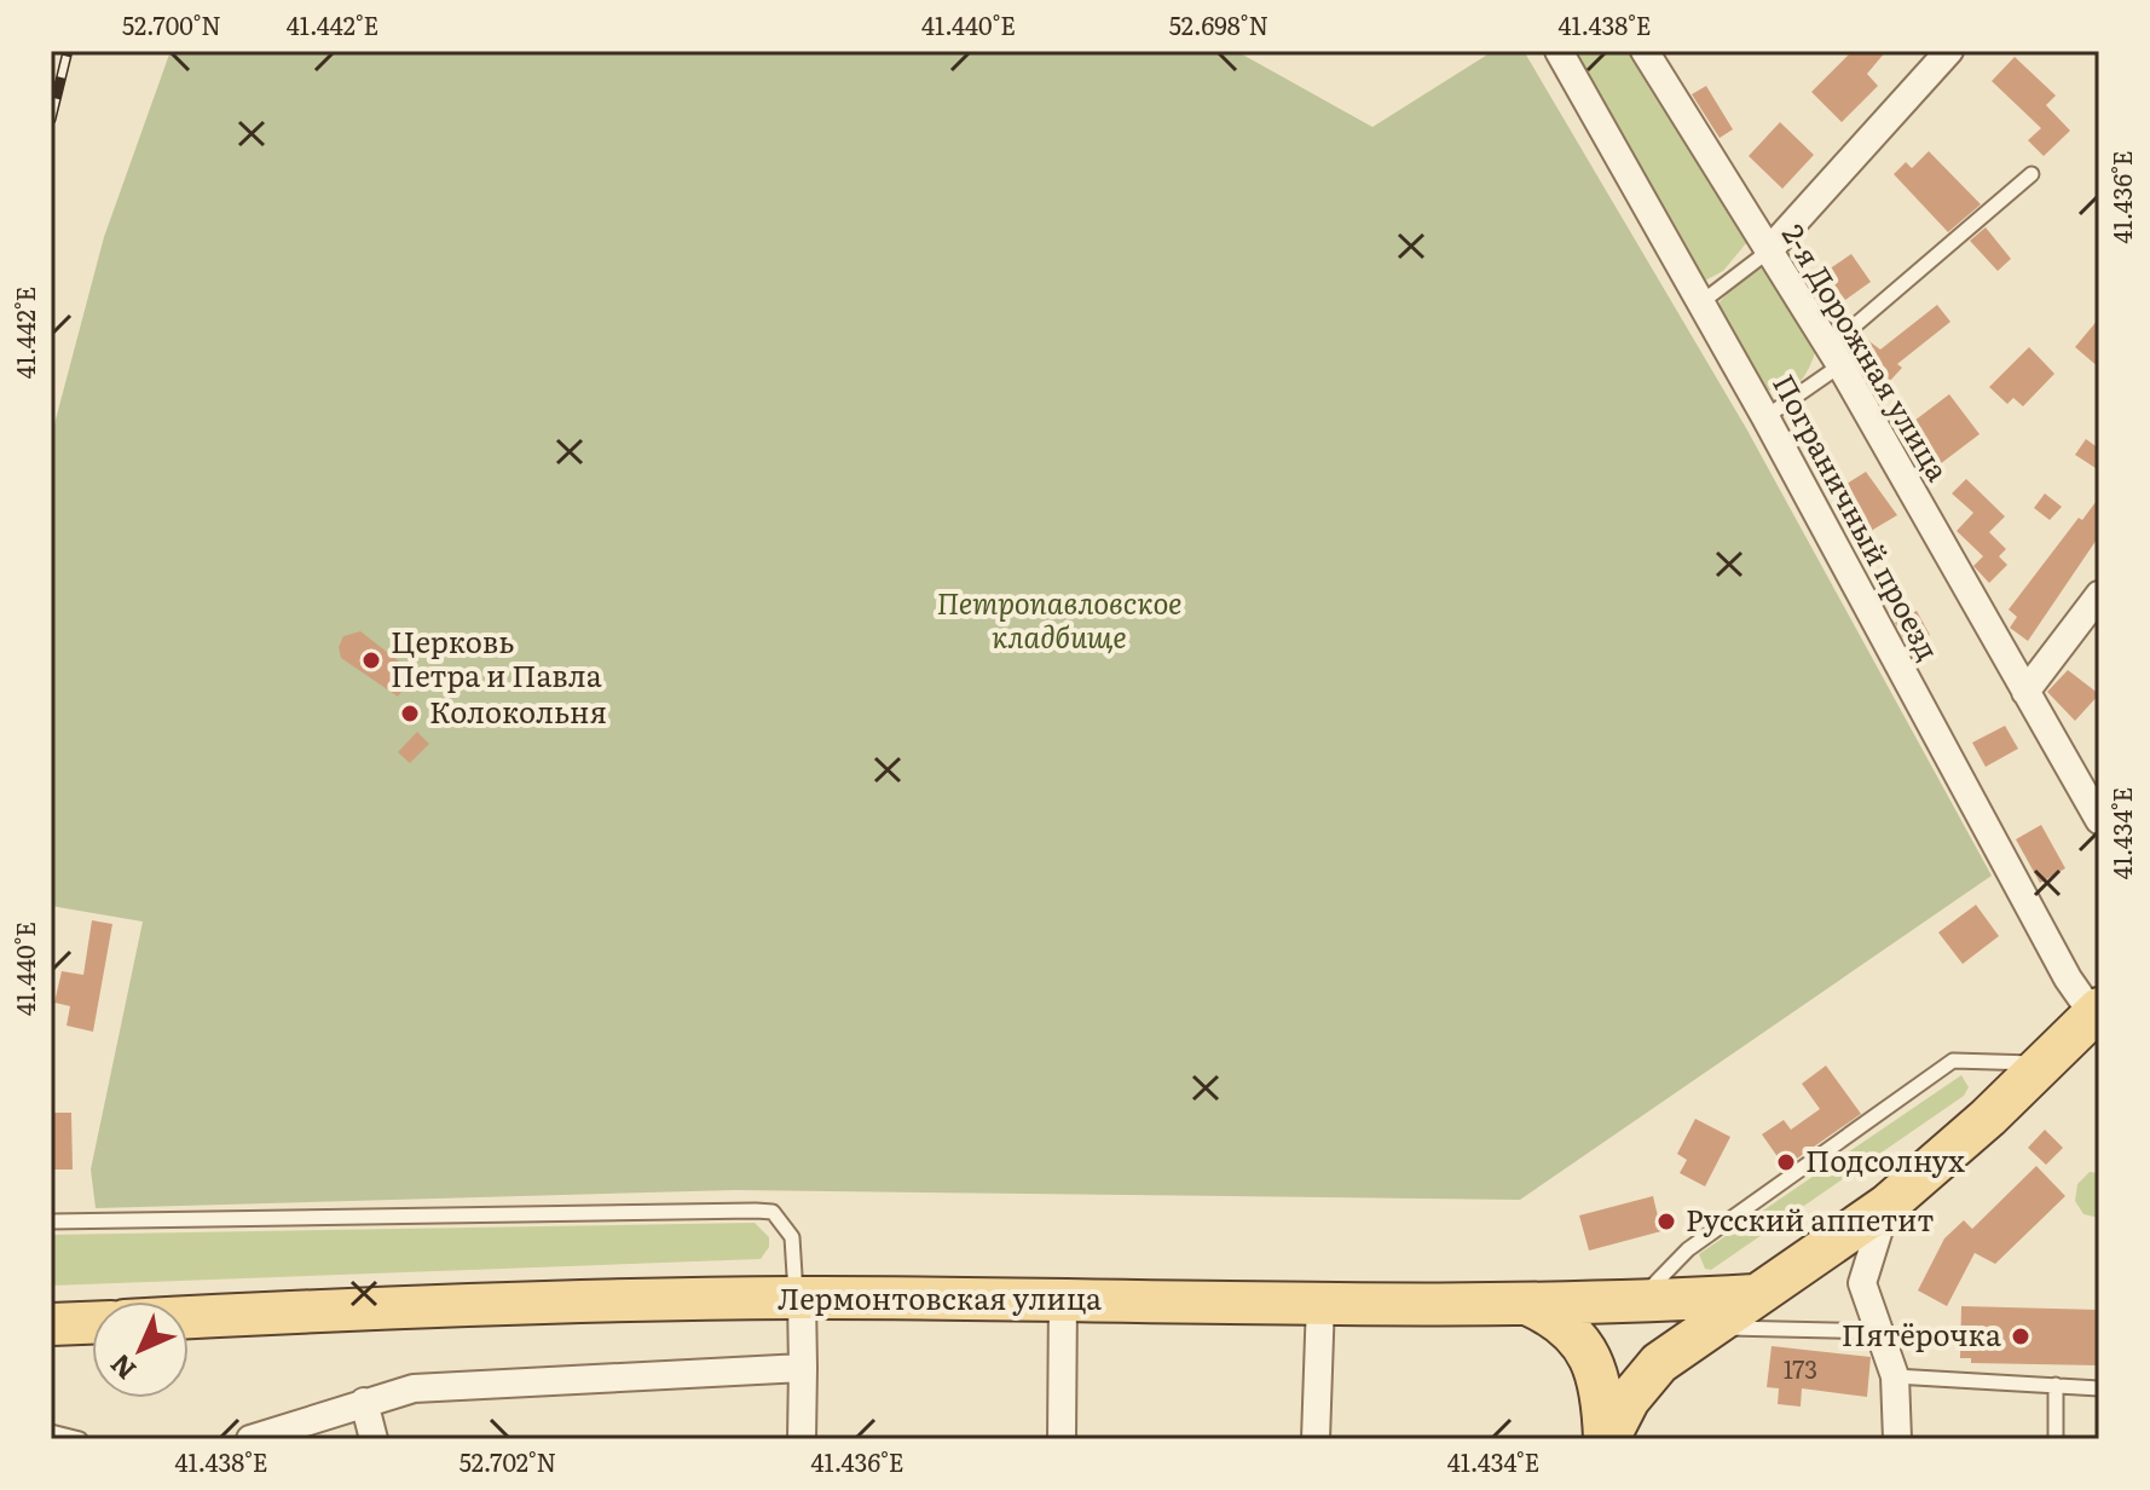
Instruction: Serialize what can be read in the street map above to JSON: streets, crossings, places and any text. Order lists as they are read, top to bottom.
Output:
{
  "streets": {
    "main road": ["Лермонтовская улица"],
    "street": ["2-я Дорожная улица", "Пограничный проезд"]
  },
  "parks": ["Петропавловское кладбище"],
  "places": [
    "Церковь Петра и Павла",
    "Колокольня",
    "Подсолнух",
    "Русский аппетит",
    "Пятёрочка"
  ],
  "house_numbers": ["173"],
  "north": "bottom left",
  "coordinates": [
    "52.700°N",
    "41.442°E",
    "41.440°E",
    "52.698°N",
    "41.438°E",
    "41.436°E",
    "41.434°E",
    "52.702°N"
  ]
}
